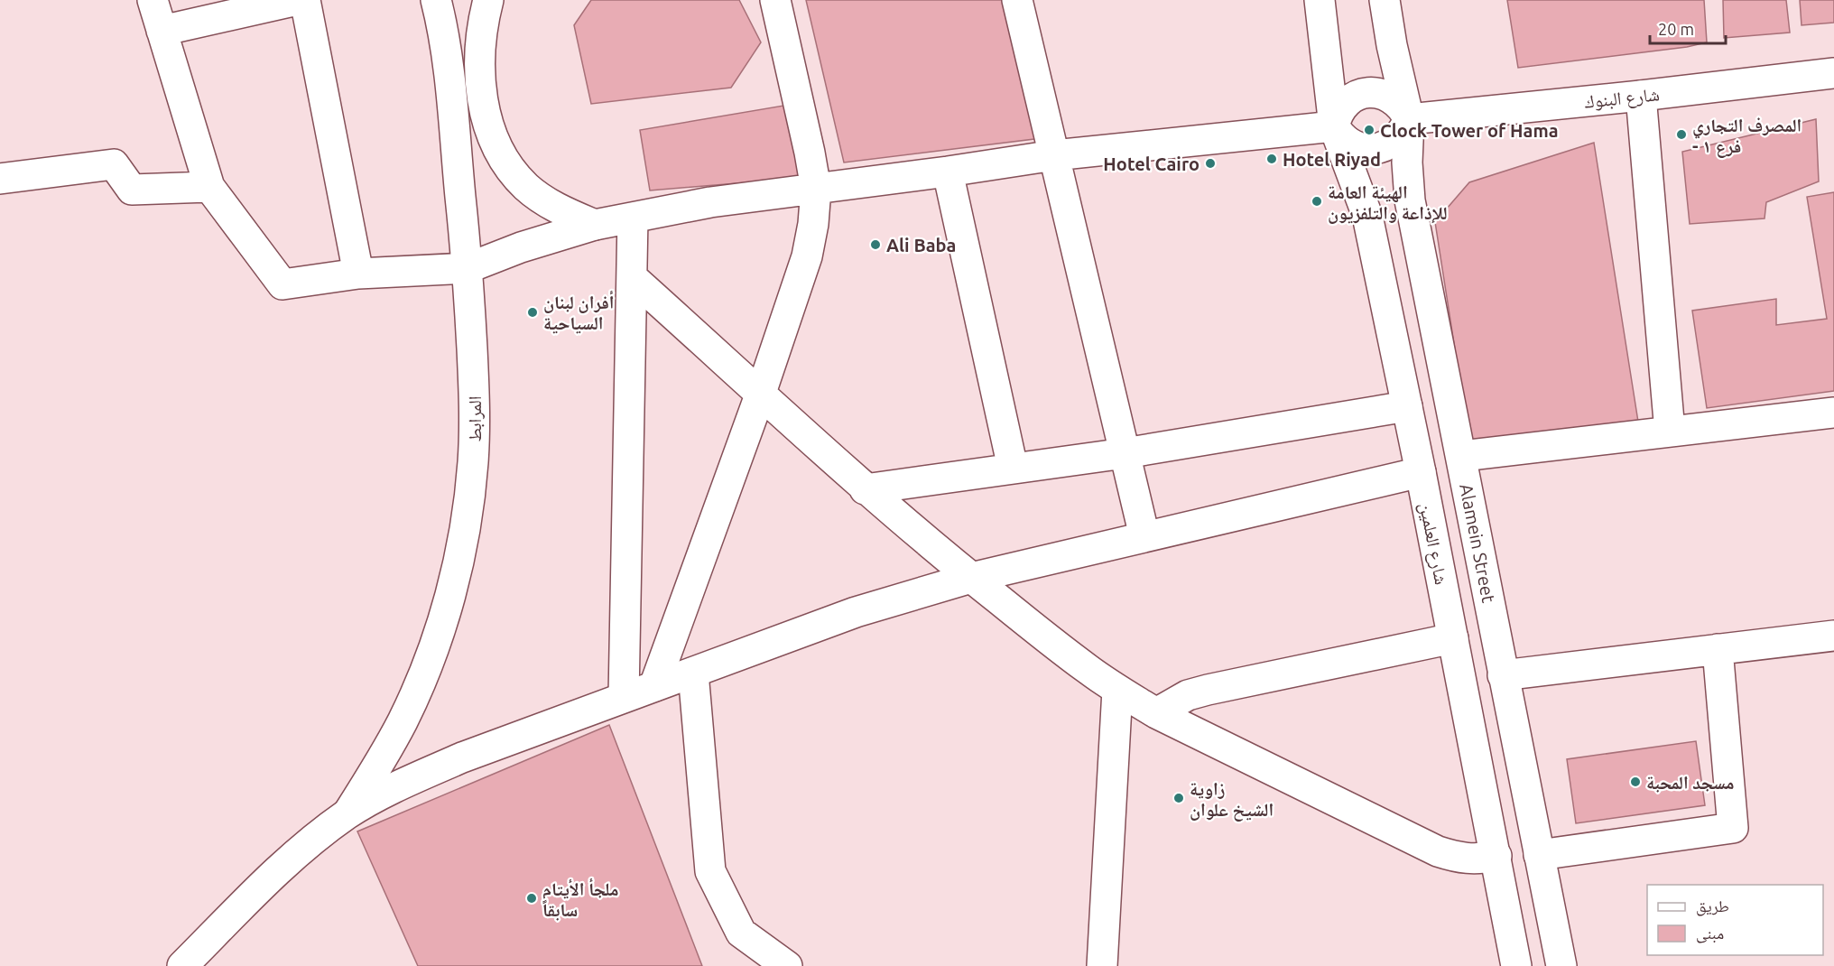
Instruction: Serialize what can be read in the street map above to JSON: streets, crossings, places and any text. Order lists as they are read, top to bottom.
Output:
{
  "streets": {
    "street": [
      "شارع البنوك",
      "المرابط",
      "شارع العلمين",
      "Alamein Street"
    ]
  },
  "crossings": [
    ["شارع البنوك", "شارع العلمين"],
    ["شارع البنوك", "Alamein Street"],
    ["شارع العلمين", "Alamein Street"]
  ],
  "places": [
    "Clock Tower of Hama",
    "المصرف التجاري - فرع ١",
    "Hotel Riyad",
    "Hotel Cairo",
    "الهيئة العامة للإذاعة والتلفزيون",
    "Ali Baba",
    "أفران لبنان السياحية",
    "مسجد المحبة",
    "زاوية الشيخ علوان",
    "ملجأ الأيتام سابقاً"
  ],
  "legend": ["طريق", "مبنى"],
  "scale_bar": "20 m"
}
